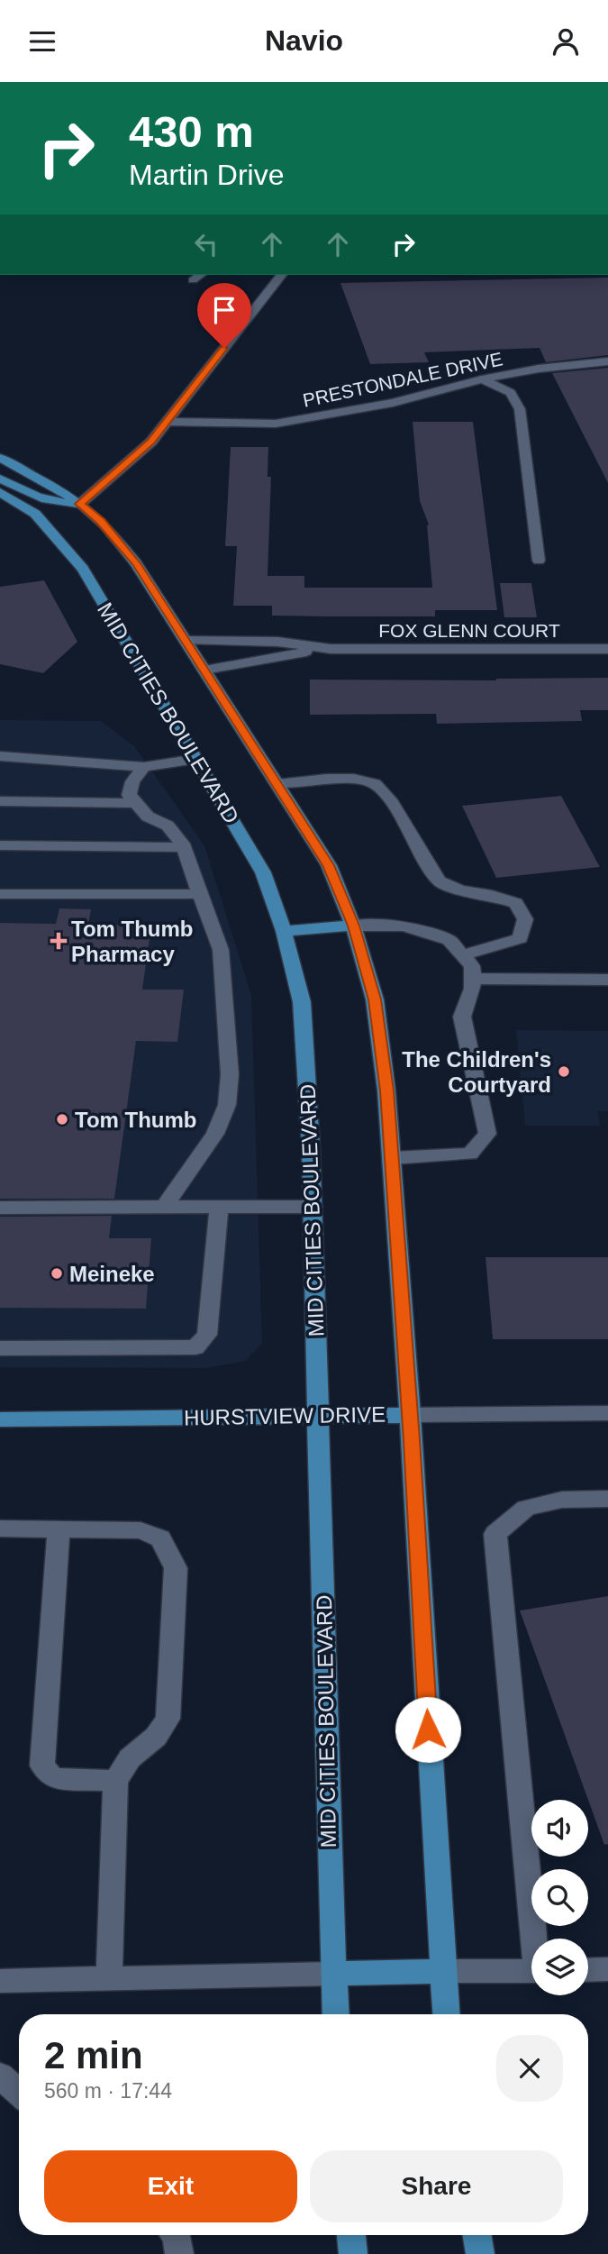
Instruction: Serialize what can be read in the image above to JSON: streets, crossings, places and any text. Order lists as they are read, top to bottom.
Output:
{
  "streets": {
    "main road": ["MID CITIES BOULEVARD", "HURSTVIEW DRIVE"],
    "street": ["PRESTONDALE DRIVE", "FOX GLENN COURT"]
  },
  "crossings": [
    ["MID CITIES BOULEVARD", "HURSTVIEW DRIVE"]
  ],
  "places": {
    "health": ["Tom Thumb Pharmacy"],
    "other": ["The Children's Courtyard", "Tom Thumb", "Meineke"]
  },
  "page": {
    "header": "Navio",
    "turn": ["430 m", "Martin Drive"],
    "heading": ["2 min", "560 m · 17:44"],
    "buttons": ["Exit", "Share"]
  }
}
